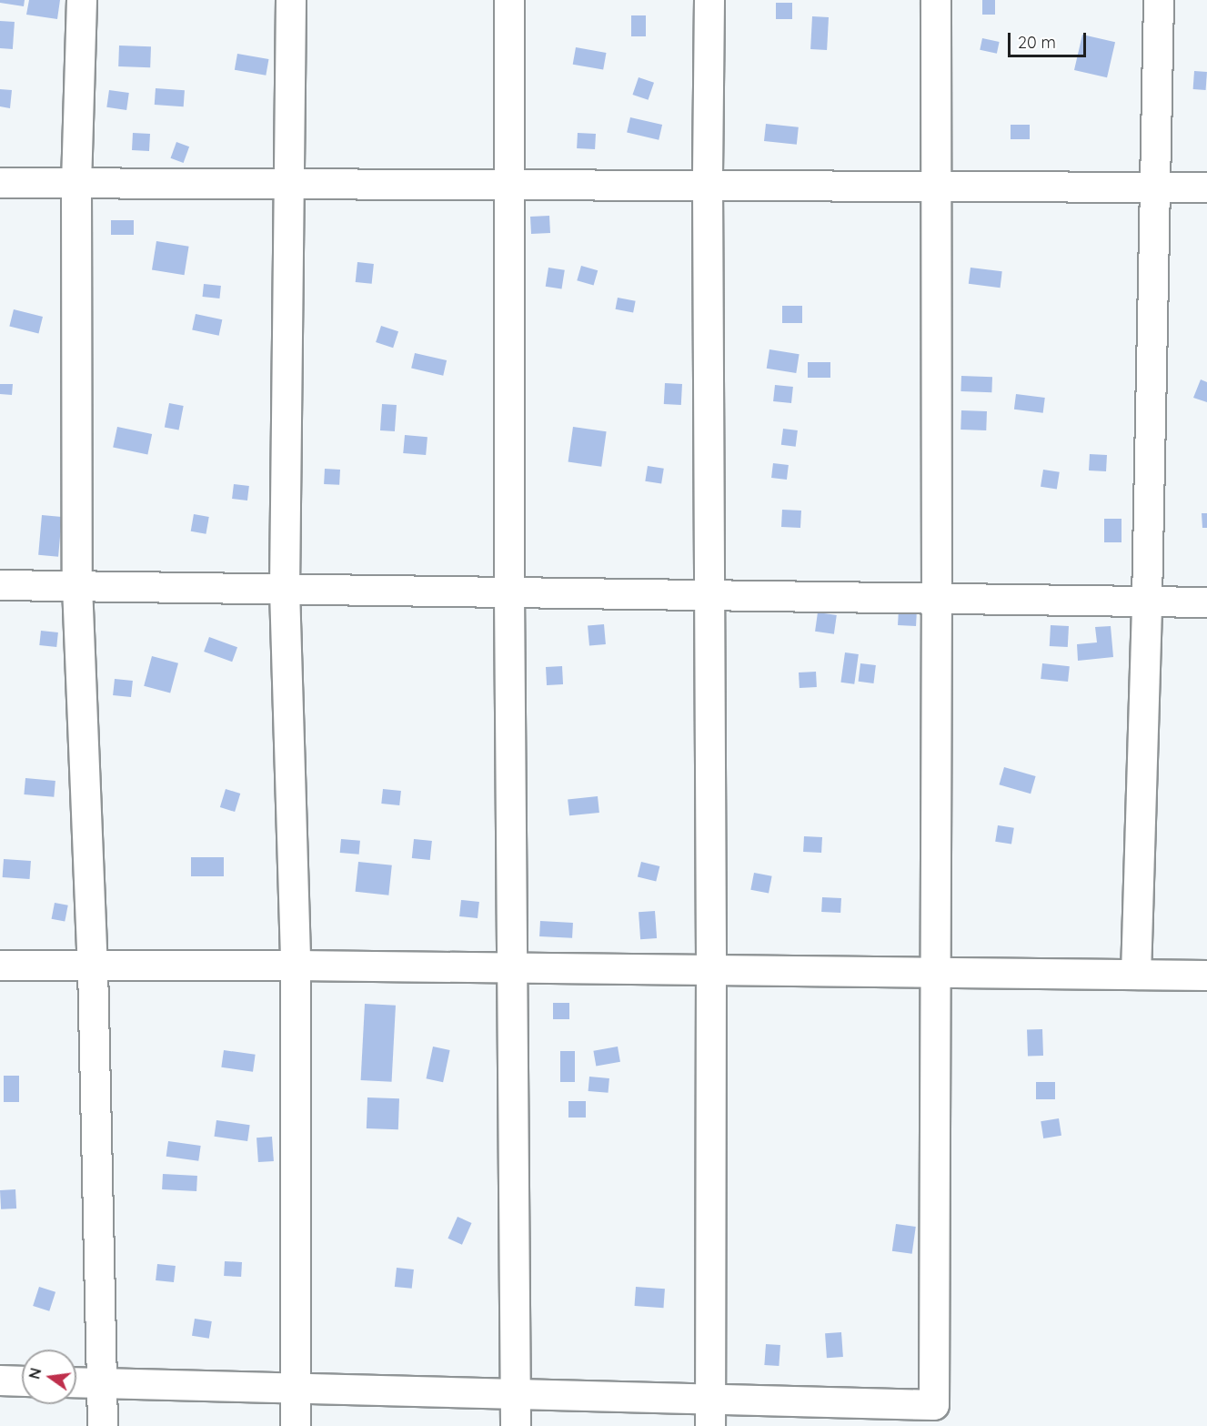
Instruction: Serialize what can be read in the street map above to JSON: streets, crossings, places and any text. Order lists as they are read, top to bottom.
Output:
{
  "scale_bar": "20 m",
  "north": "left"
}
